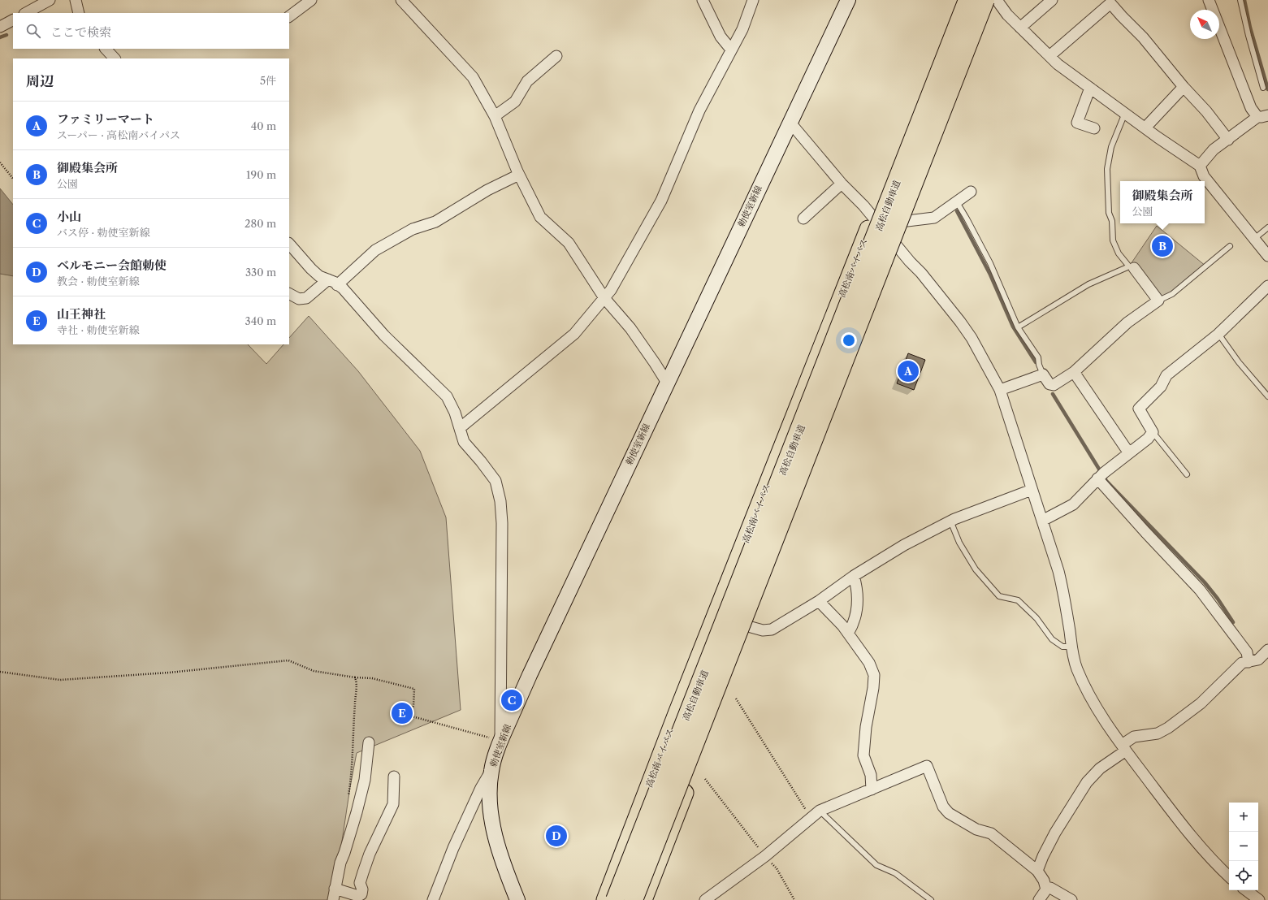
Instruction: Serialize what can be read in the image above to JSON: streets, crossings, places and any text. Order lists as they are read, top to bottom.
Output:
{
  "streets": {
    "highway": ["高松自動車道", "高松南バイパス"],
    "main road": ["勅使室新線"]
  },
  "north": "top left",
  "page": {
    "search": "ここで検索",
    "heading": ["周辺", "5件"],
    "list": [
      {
        "mark": "A",
        "name": "ファミリーマート",
        "note": "スーパー · 高松南バイパス",
        "value": "40 m"
      },
      {
        "mark": "B",
        "name": "御殿集会所",
        "note": "公園",
        "value": "190 m"
      },
      {
        "mark": "C",
        "name": "小山",
        "note": "バス停 · 勅使室新線",
        "value": "280 m"
      },
      {
        "mark": "D",
        "name": "ベルモニー会館勅使",
        "note": "教会 · 勅使室新線",
        "value": "330 m"
      },
      {
        "mark": "E",
        "name": "山王神社",
        "note": "寺社 · 勅使室新線",
        "value": "340 m"
      }
    ],
    "popup": ["御殿集会所", "公園"],
    "pins": [
      "B",
      "A",
      "C",
      "E",
      "D"
    ],
    "map_buttons": ["+", "−"]
  }
}
